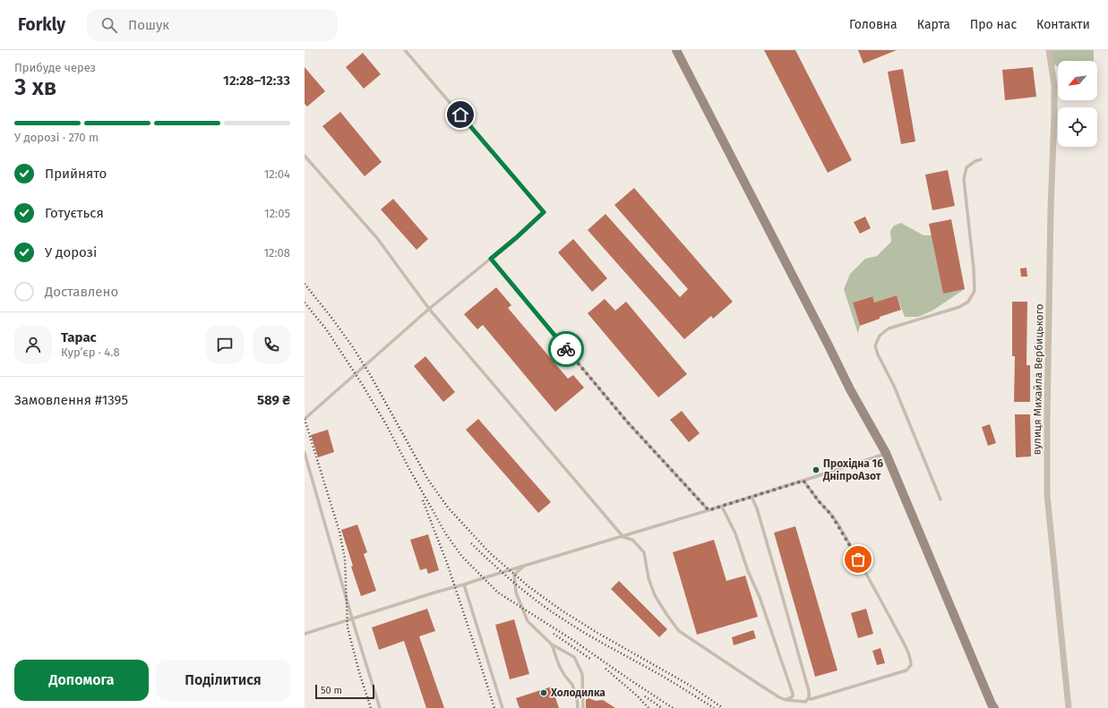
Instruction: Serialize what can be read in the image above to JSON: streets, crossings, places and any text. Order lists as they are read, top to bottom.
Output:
{
  "streets": {
    "street": ["вулиця Михайла Вербицького"]
  },
  "places": ["Прохідна 16 ДніпроАзот", "Холодилка"],
  "scale_bar": "50 m",
  "north": "bottom left",
  "page": {
    "header": "Forkly",
    "search": "Пошук",
    "nav": [
      "Головна",
      "Карта",
      "Про нас",
      "Контакти"
    ],
    "heading": ["3 хв", "Прибуде через", "12:28–12:33"],
    "panel": [
      "Тарас",
      "Кур’єр · 4.8",
      "Замовлення #1395",
      "589 ₴"
    ],
    "bar": "У дорозі · 270 m",
    "list": [
      ["Прийнято", "12:04"],
      ["Готується", "12:05"],
      ["У дорозі", "12:08"],
      "Доставлено"
    ],
    "buttons": ["Допомога", "Поділитися"],
    "scale": "50 m"
  }
}
